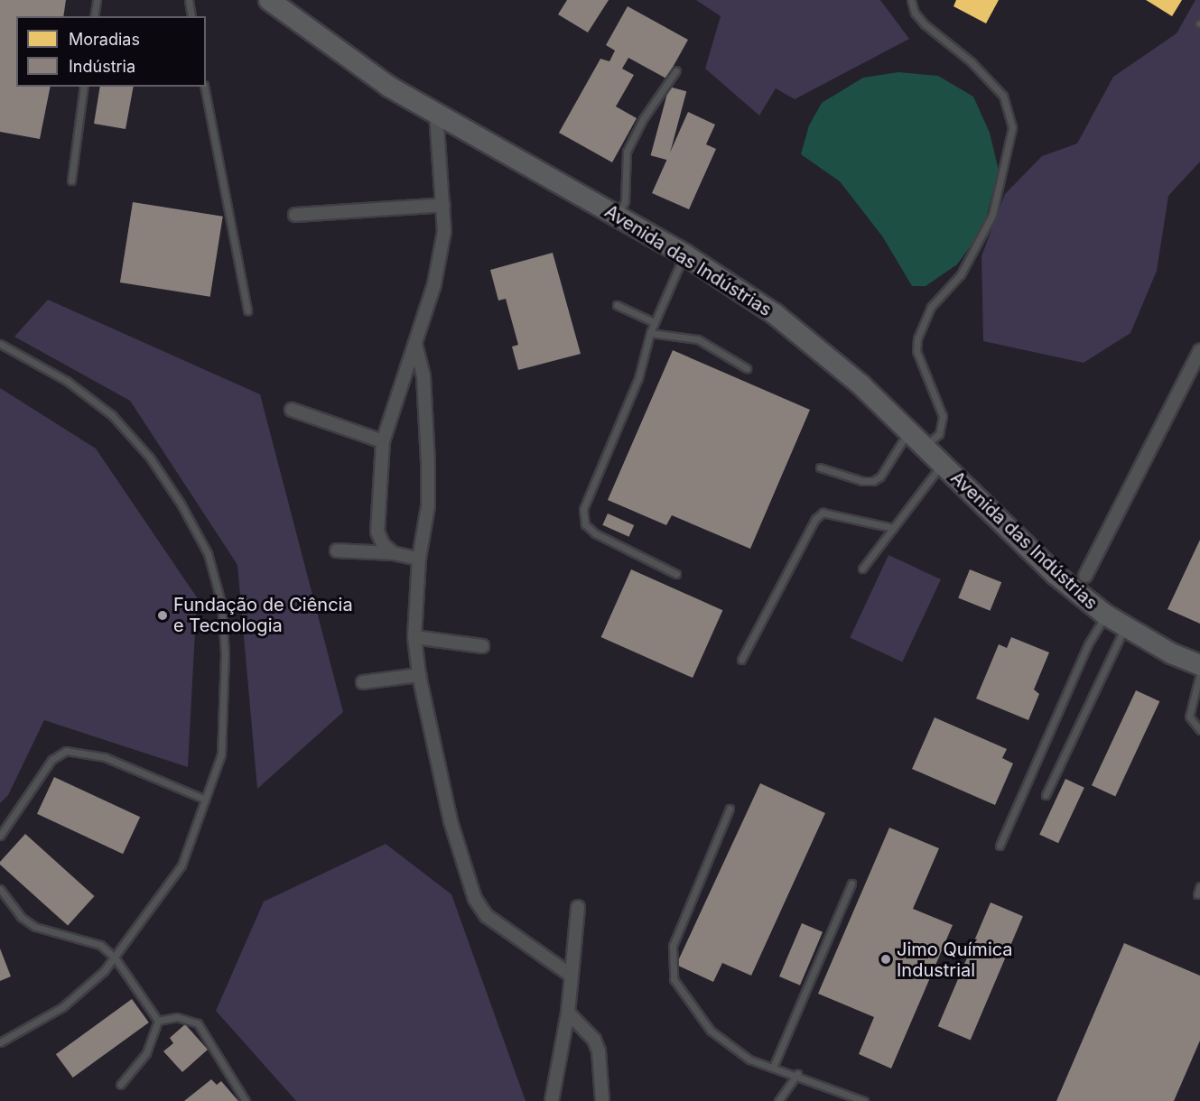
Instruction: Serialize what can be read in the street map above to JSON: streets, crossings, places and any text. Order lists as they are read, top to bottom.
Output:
{
  "streets": {
    "main road": ["Avenida das Indústrias"]
  },
  "places": ["Fundação de Ciência e Tecnologia", "Jimo Química Industrial"],
  "legend": ["Moradias", "Indústria"]
}
